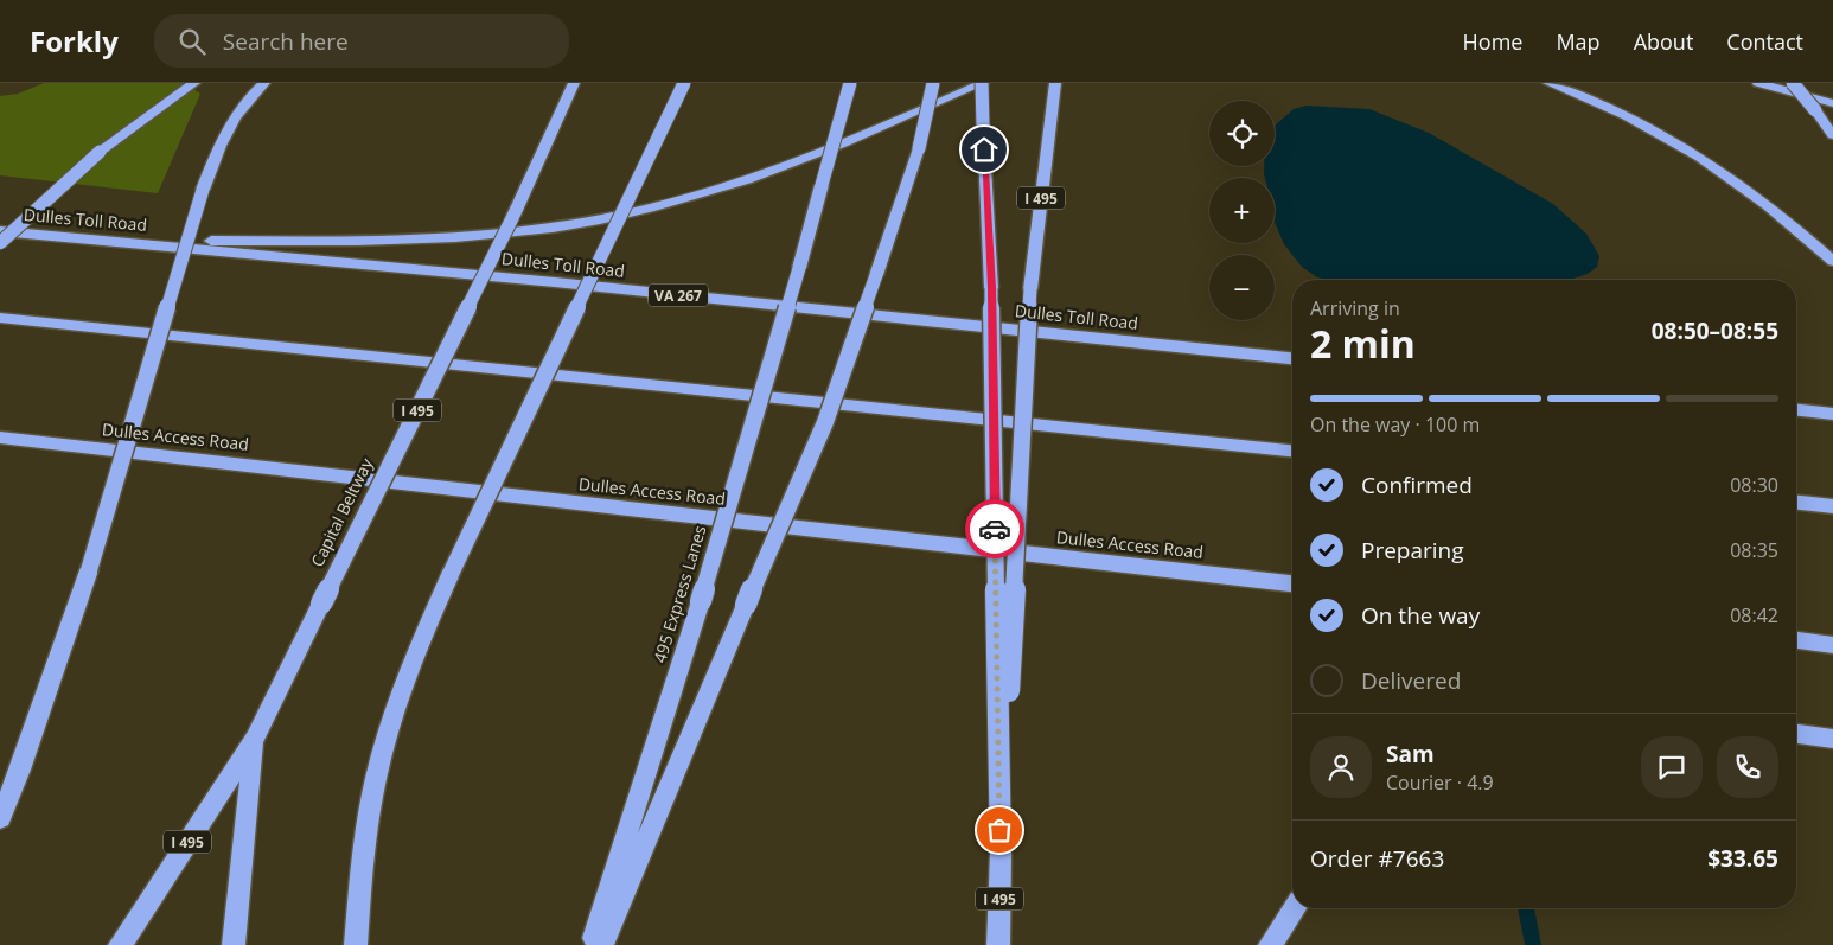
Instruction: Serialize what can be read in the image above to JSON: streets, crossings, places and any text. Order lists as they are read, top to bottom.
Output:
{
  "streets": {
    "highway": [
      "I 495",
      "Dulles Toll Road",
      "VA 267",
      "Dulles Access Road",
      "Capital Beltway",
      "495 Express Lanes"
    ]
  },
  "page": {
    "header": "Forkly",
    "search": "Search here",
    "nav": [
      "Home",
      "Map",
      "About",
      "Contact"
    ],
    "map_buttons": ["+", "−"],
    "heading": ["2 min", "Arriving in", "08:50–08:55"],
    "panel": [
      "Sam",
      "Courier · 4.9",
      "Order #7663",
      "$33.65"
    ],
    "bar": "On the way · 100 m",
    "list": [
      ["Confirmed", "08:30"],
      ["Preparing", "08:35"],
      ["On the way", "08:42"],
      "Delivered"
    ]
  }
}
